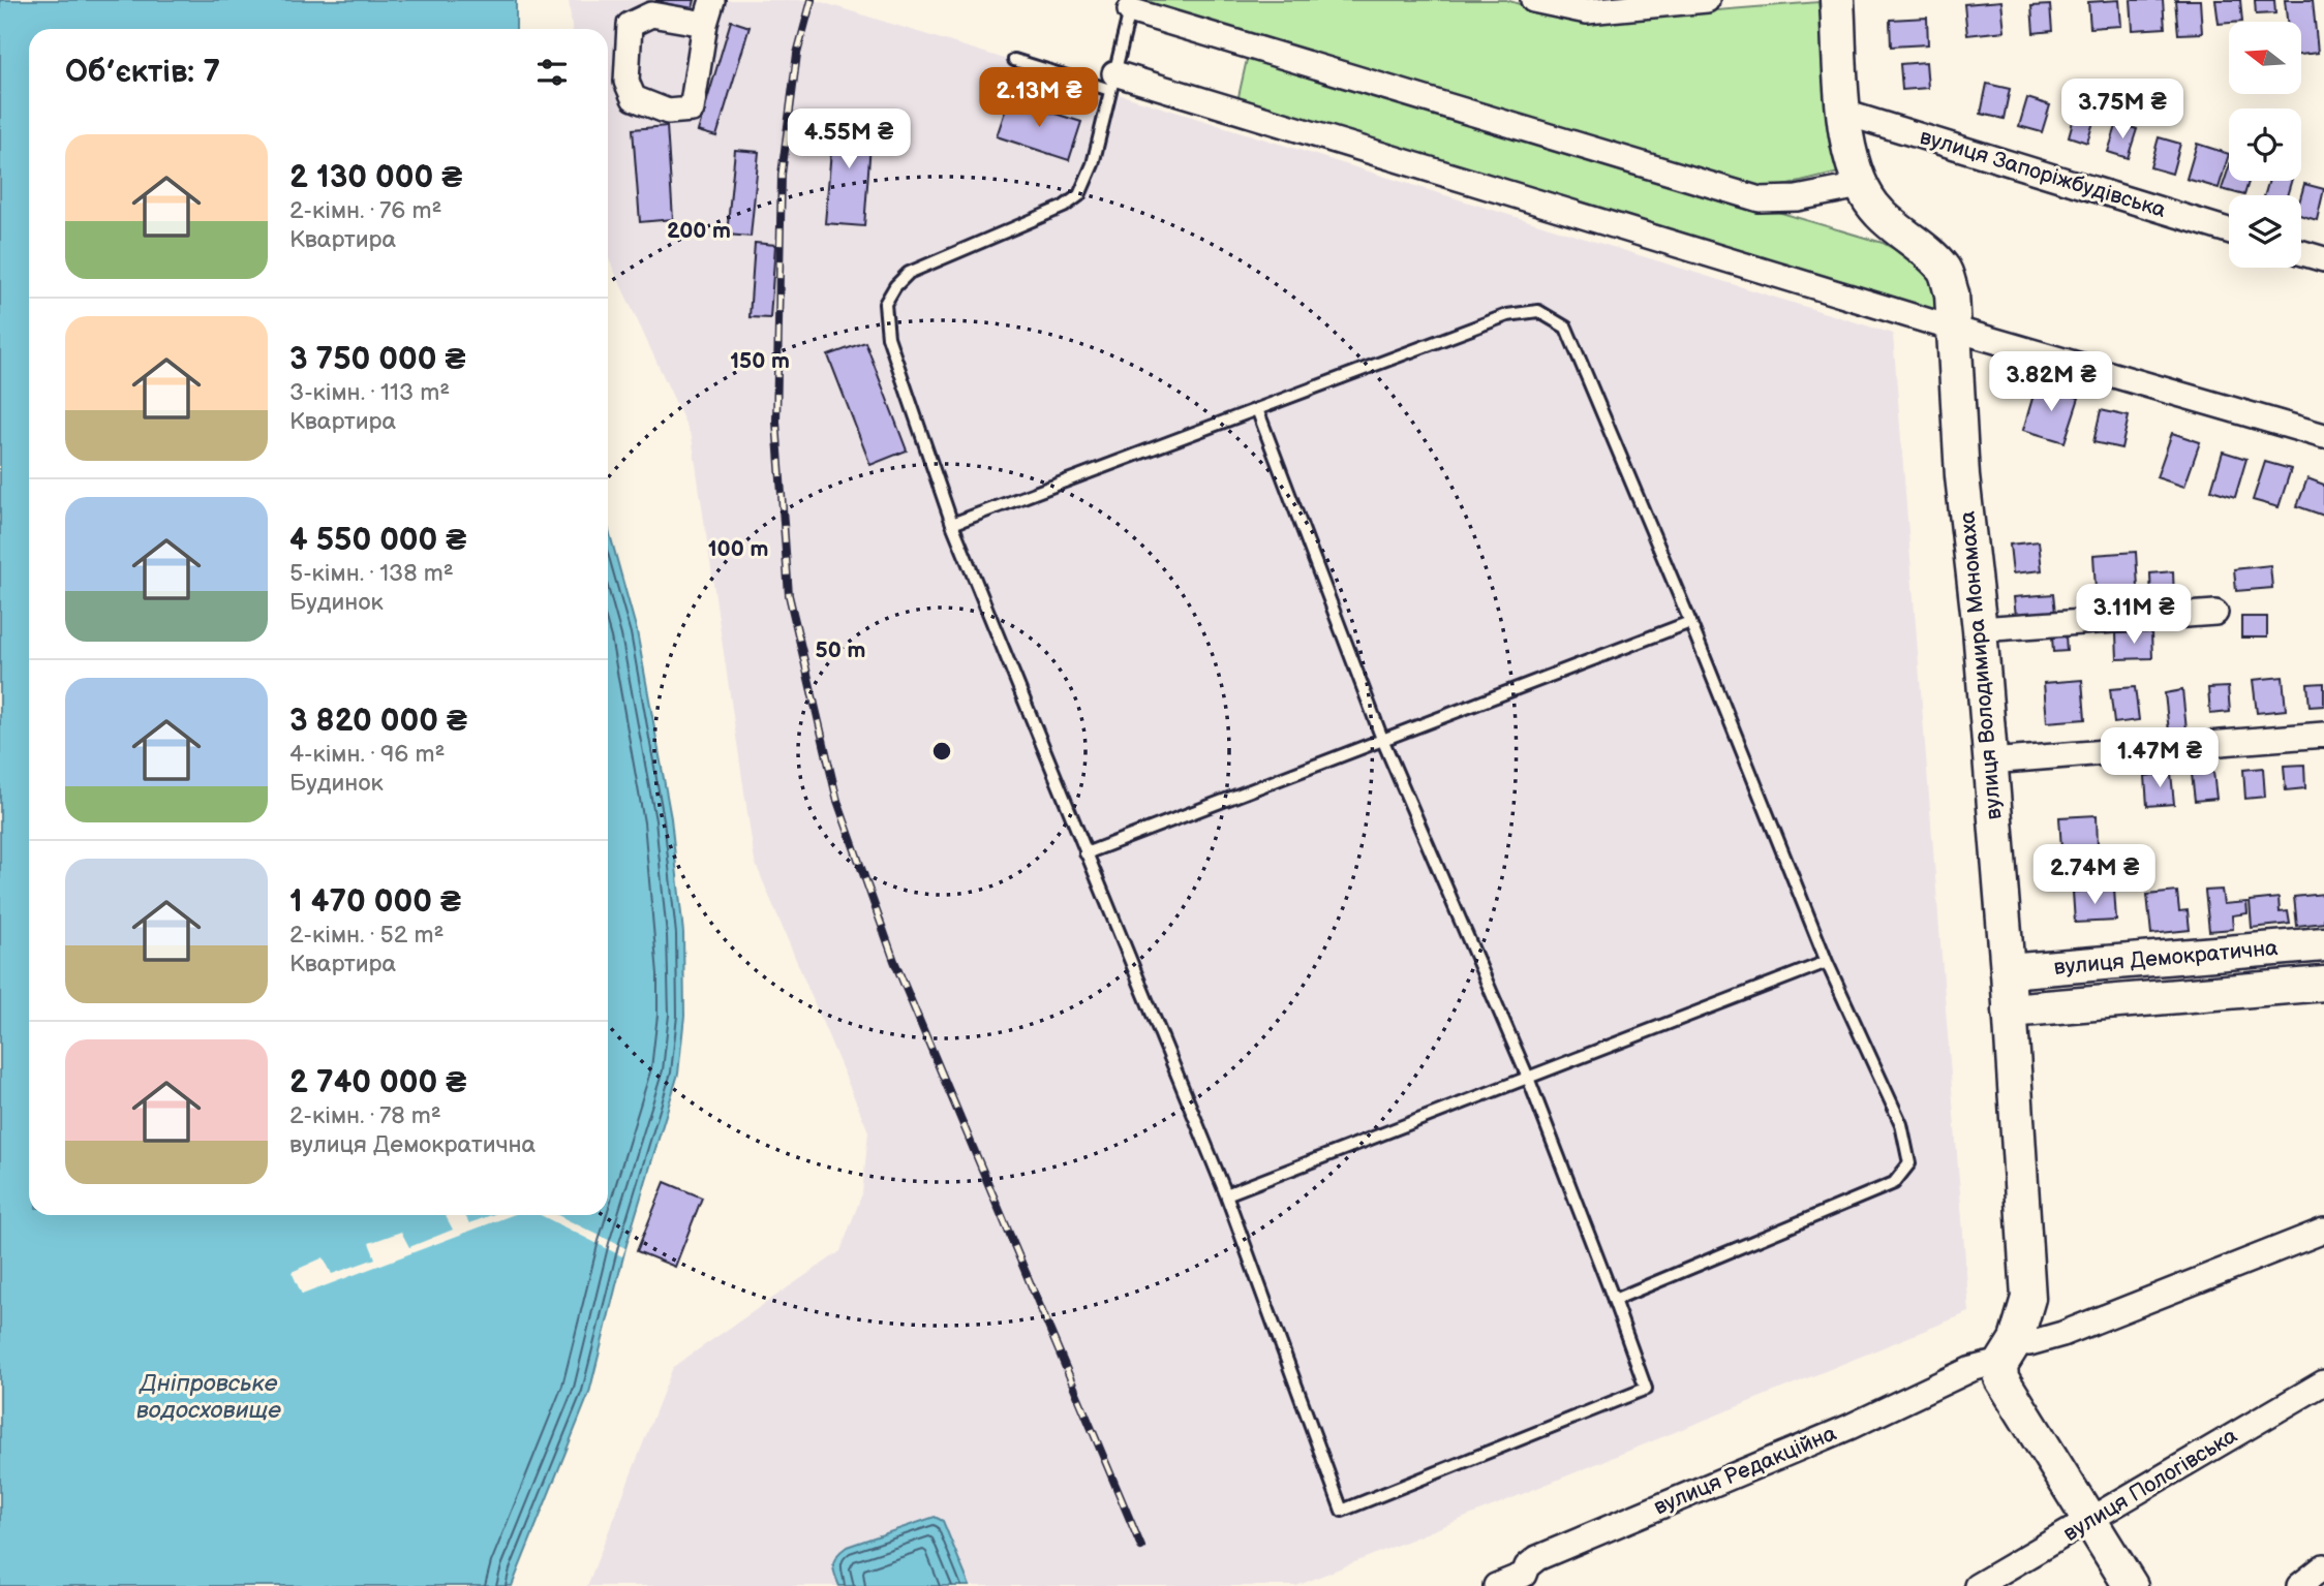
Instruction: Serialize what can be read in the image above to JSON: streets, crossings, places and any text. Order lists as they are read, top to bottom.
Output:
{
  "streets": {
    "street": [
      "вулиця Запоріжбудівська",
      "вулиця Володимира Мономаха",
      "вулиця Демократична",
      "вулиця Редакційна",
      "вулиця Пологівська"
    ]
  },
  "crossings": [
    ["вулиця Запоріжбудівська", "вулиця Володимира Мономаха"],
    ["вулиця Володимира Мономаха", "вулиця Демократична"],
    ["вулиця Володимира Мономаха", "вулиця Редакційна"]
  ],
  "water": ["Дніпровське водосховище"],
  "north": "left",
  "page": {
    "heading": "Об’єктів: 7",
    "price": [
      "2.13M ₴",
      "3.75M ₴",
      "4.55M ₴",
      "3.82M ₴",
      "3.11M ₴",
      "1.47M ₴",
      "2.74M ₴"
    ],
    "list": [
      {
        "name": "2 130 000 ₴",
        "note": "2-кімн. · 76 m² · Квартира"
      },
      {
        "name": "3 750 000 ₴",
        "note": "3-кімн. · 113 m² · Квартира"
      },
      {
        "name": "4 550 000 ₴",
        "note": "5-кімн. · 138 m² · Будинок"
      },
      {
        "name": "3 820 000 ₴",
        "note": "4-кімн. · 96 m² · Будинок"
      },
      {
        "name": "1 470 000 ₴",
        "note": "2-кімн. · 52 m² · Квартира"
      },
      {
        "name": "2 740 000 ₴",
        "note": "2-кімн. · 78 m² · вулиця Демократична"
      }
    ]
  },
  "rings": [
    "200 m",
    "150 m",
    "100 m",
    "50 m"
  ]
}
